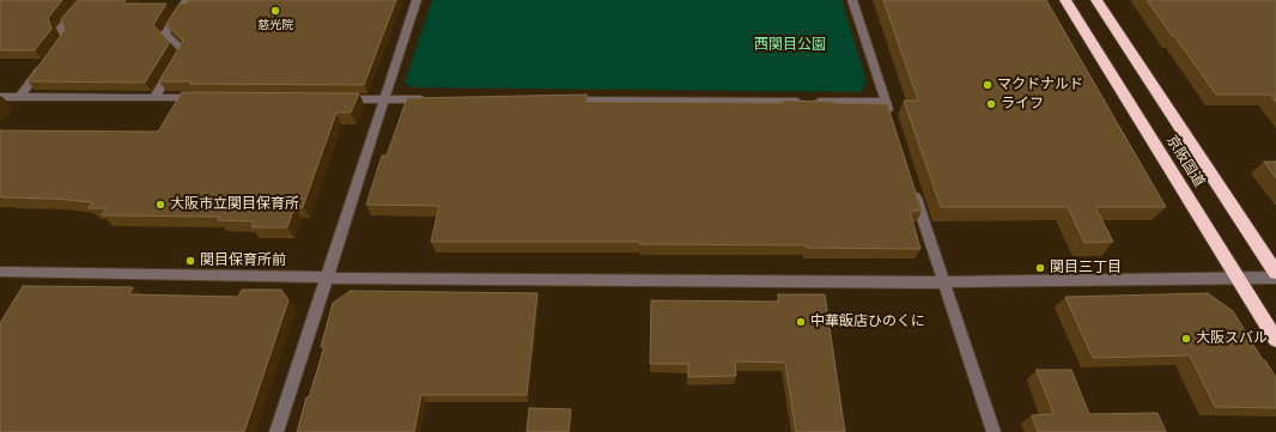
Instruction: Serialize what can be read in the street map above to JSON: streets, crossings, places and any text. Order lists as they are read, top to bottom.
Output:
{
  "streets": {
    "highway": ["京阪国道"]
  },
  "parks": ["西関目公園"],
  "places": [
    "慈光院",
    "マクドナルド",
    "ライフ",
    "大阪市立関目保育所",
    "関目保育所前",
    "関目三丁目",
    "中華飯店ひのくに",
    "大阪スバル"
  ]
}
